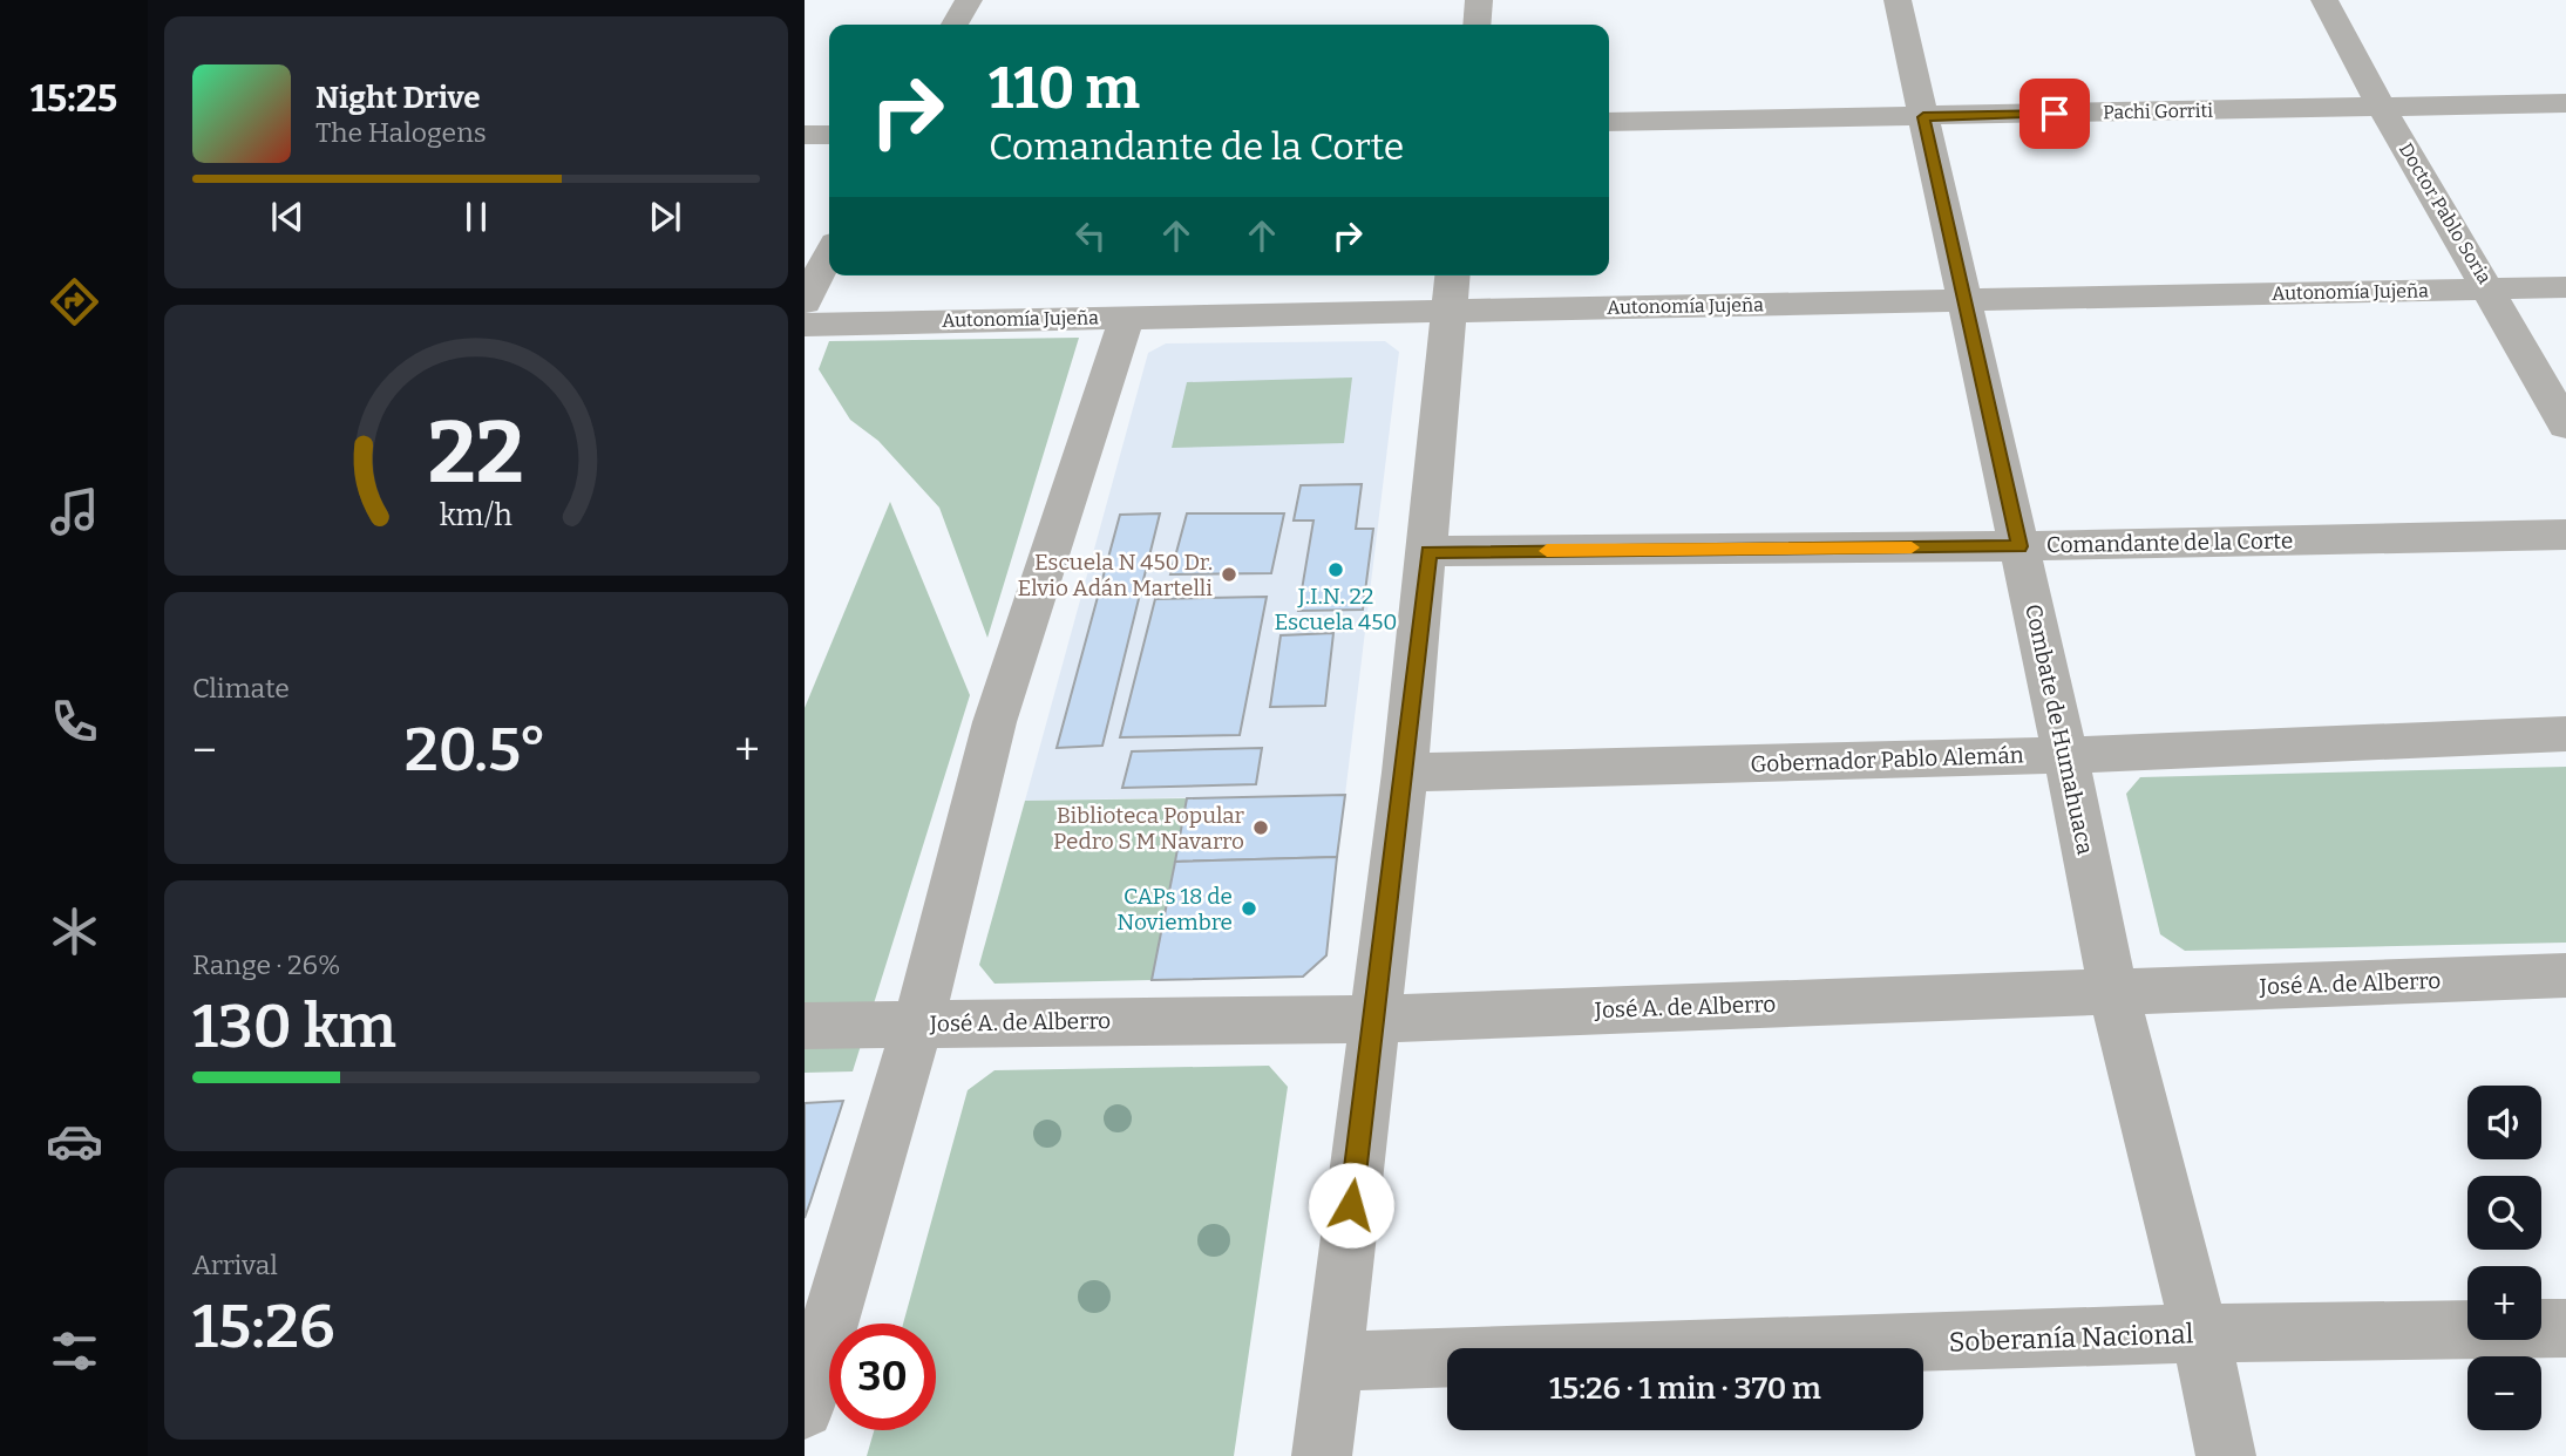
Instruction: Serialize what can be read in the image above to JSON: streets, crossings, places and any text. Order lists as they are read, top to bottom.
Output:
{
  "streets": {
    "street": [
      "Pachi Gorriti",
      "Doctor Pablo Soria",
      "Autonomía Jujeña",
      "Comandante de la Corte",
      "Combate de Humahuaca",
      "Gobernador Pablo Alemán",
      "José A. de Alberro",
      "Soberanía Nacional"
    ]
  },
  "crossings": [
    ["Pachi Gorriti", "Doctor Pablo Soria"],
    ["Pachi Gorriti", "Combate de Humahuaca"],
    ["Doctor Pablo Soria", "Autonomía Jujeña"],
    ["Autonomía Jujeña", "Combate de Humahuaca"],
    ["Comandante de la Corte", "Combate de Humahuaca"],
    ["Combate de Humahuaca", "Gobernador Pablo Alemán"],
    ["Combate de Humahuaca", "José A. de Alberro"],
    ["Combate de Humahuaca", "Soberanía Nacional"]
  ],
  "places": [
    "J.I.N. 22 Escuela 450",
    "Escuela N 450 Dr. Elvio Adán Martelli",
    "Biblioteca Popular Pedro S M Navarro",
    "CAPs 18 de Noviembre"
  ],
  "page": {
    "tabs": "15:25",
    "turn": ["110 m", "Comandante de la Corte"],
    "song": ["Night Drive", "The Halogens"],
    "tile": [
      "Climate",
      ["Range · 26%", "130 km"],
      ["Arrival", "15:26"]
    ],
    "heat": ["−", "20.5°", "+"],
    "map_buttons": ["+", "−"],
    "limit": "30",
    "trip": "15:26 · 1 min · 370 m",
    "gauge": ["22", "km/h"]
  }
}
